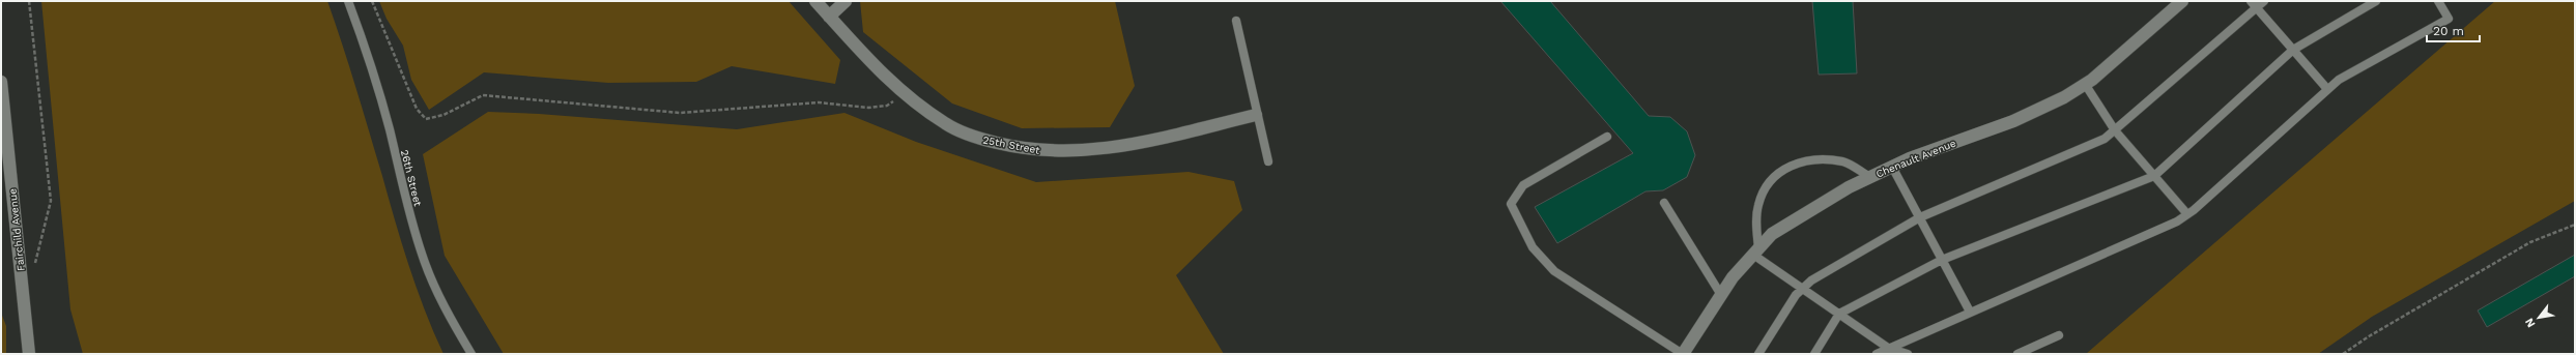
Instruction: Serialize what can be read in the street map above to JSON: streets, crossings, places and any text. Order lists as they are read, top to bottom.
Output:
{
  "streets": {
    "street": ["25th Street", "Chenault Avenue", "Fairchild Avenue"],
    "lane": ["26th Street"]
  },
  "scale_bar": "20 m",
  "north": "bottom left"
}
